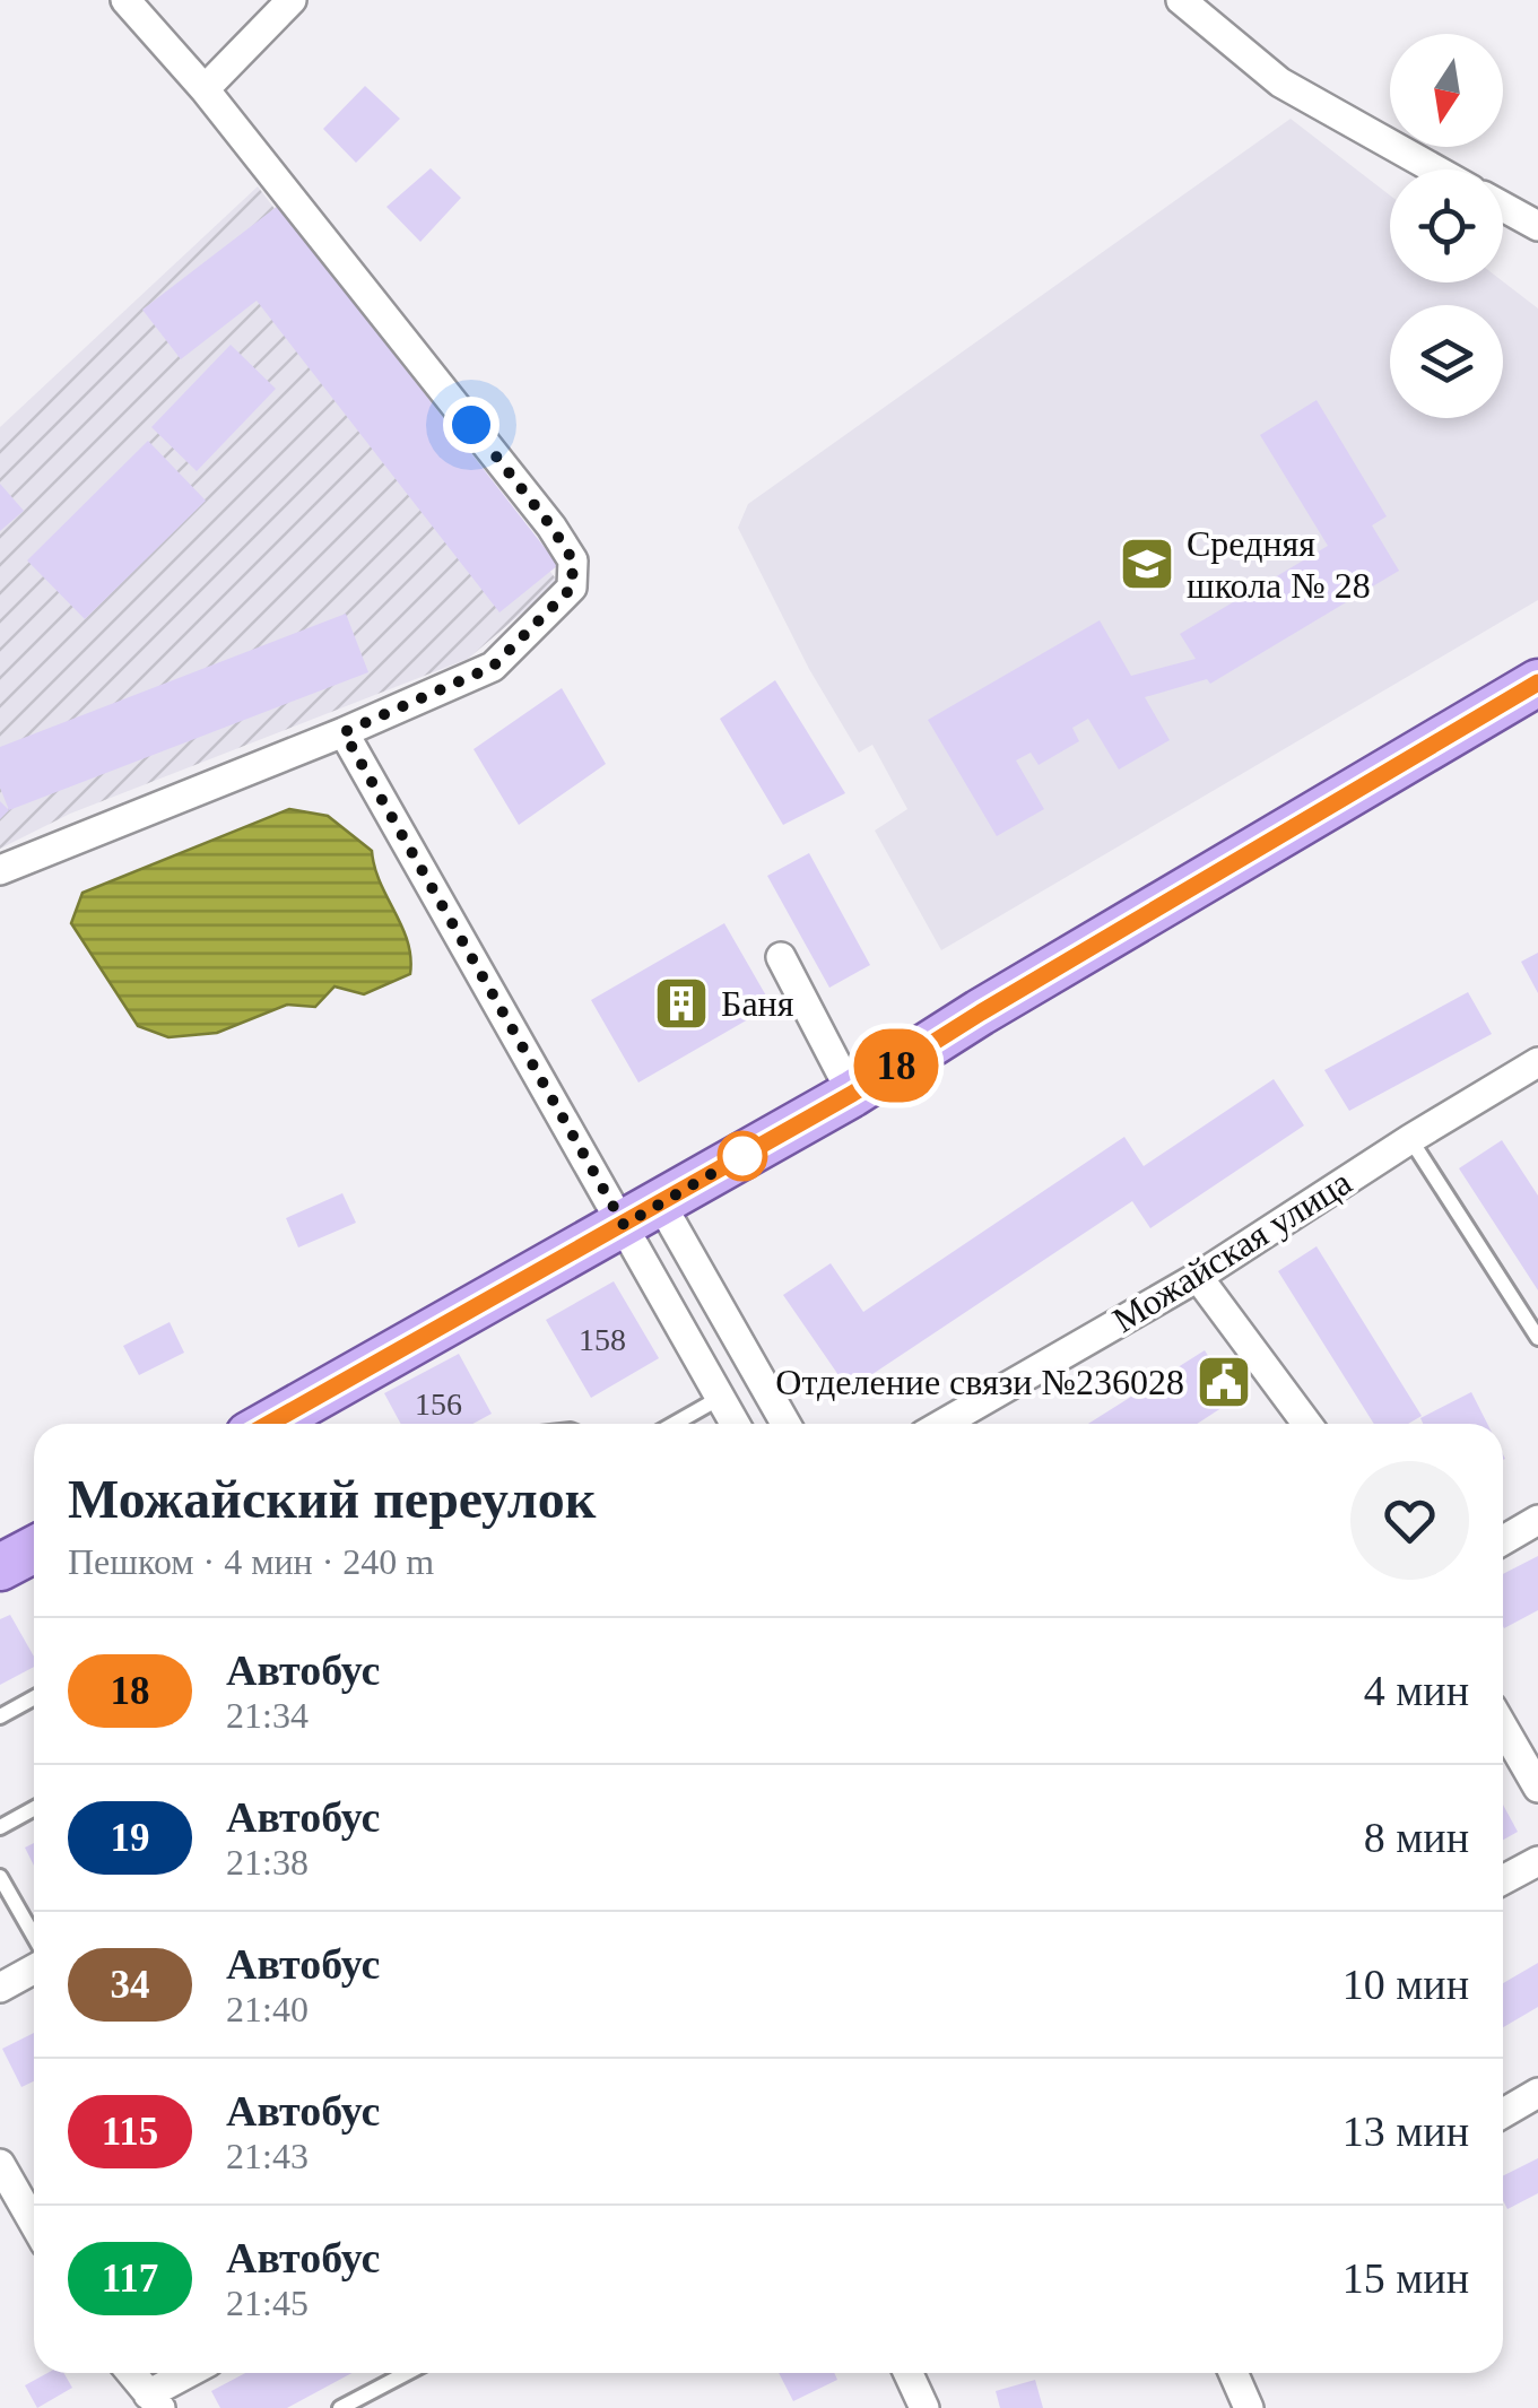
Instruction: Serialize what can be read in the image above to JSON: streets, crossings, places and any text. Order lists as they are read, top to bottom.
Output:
{
  "streets": {
    "street": ["Можайская улица"]
  },
  "places": {
    "school or university": ["Средняя школа № 28"],
    "building": ["Баня"],
    "public building": ["Отделение связи №236028"]
  },
  "lines": ["bus line 18"],
  "house_numbers": ["158", "156"],
  "north": "bottom",
  "page": {
    "on_map": "18",
    "heading": ["Можайский переулок", "Пешком · 4 мин · 240 m"],
    "list": [
      {
        "mark": "18",
        "name": "Автобус",
        "note": "21:34",
        "value": "4 мин"
      },
      {
        "mark": "19",
        "name": "Автобус",
        "note": "21:38",
        "value": "8 мин"
      },
      {
        "mark": "34",
        "name": "Автобус",
        "note": "21:40",
        "value": "10 мин"
      },
      {
        "mark": "115",
        "name": "Автобус",
        "note": "21:43",
        "value": "13 мин"
      },
      {
        "mark": "117",
        "name": "Автобус",
        "note": "21:45",
        "value": "15 мин"
      }
    ]
  }
}
